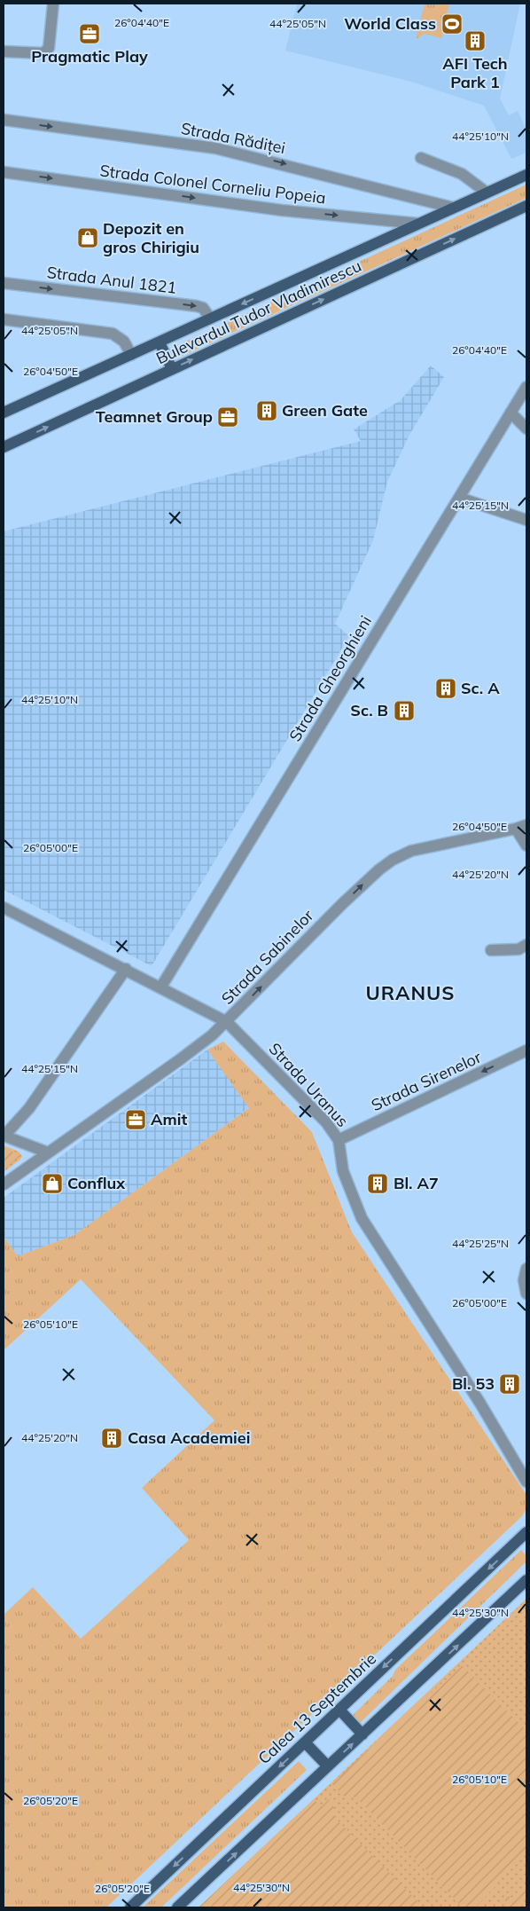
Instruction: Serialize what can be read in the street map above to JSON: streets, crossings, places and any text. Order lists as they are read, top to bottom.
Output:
{
  "streets": {
    "main road": ["Bulevardul Tudor Vladimirescu", "Calea 13 Septembrie"],
    "street": [
      "Strada Rădiței",
      "Strada Colonel Corneliu Popeia",
      "Strada Anul 1821",
      "Strada Gheorghieni",
      "Strada Sabinelor",
      "Strada Sirenelor",
      "Strada Uranus"
    ]
  },
  "crossings": [
    ["Strada Rădiței", "Bulevardul Tudor Vladimirescu"],
    ["Strada Colonel Corneliu Popeia", "Bulevardul Tudor Vladimirescu"],
    ["Strada Anul 1821", "Bulevardul Tudor Vladimirescu"],
    ["Strada Gheorghieni", "Strada Uranus"],
    ["Strada Sabinelor", "Strada Uranus"],
    ["Strada Sirenelor", "Strada Uranus"]
  ],
  "one_way": [
    "Strada Rădiței",
    "Strada Colonel Corneliu Popeia",
    "Strada Sabinelor",
    "Strada Sirenelor"
  ],
  "districts": ["URANUS"],
  "places": {
    "sports": ["World Class"],
    "office": ["Pragmatic Play", "Teamnet Group", "Amit"],
    "building": [
      "AFI Tech Park 1",
      "Green Gate",
      "Sc. A",
      "Sc. B",
      "Bl. A7",
      "Bl. 53",
      "Casa Academiei"
    ],
    "shop": ["Depozit en gros Chirigiu", "Conflux"]
  },
  "coordinates": [
    "26°04'40\"E",
    "44°25'05\"N",
    "44°25'10\"N",
    "26°04'50\"E",
    "44°25'15\"N",
    "26°05'00\"E",
    "44°25'20\"N",
    "44°25'25\"N",
    "26°05'10\"E",
    "44°25'30\"N",
    "26°05'20\"E"
  ]
}
